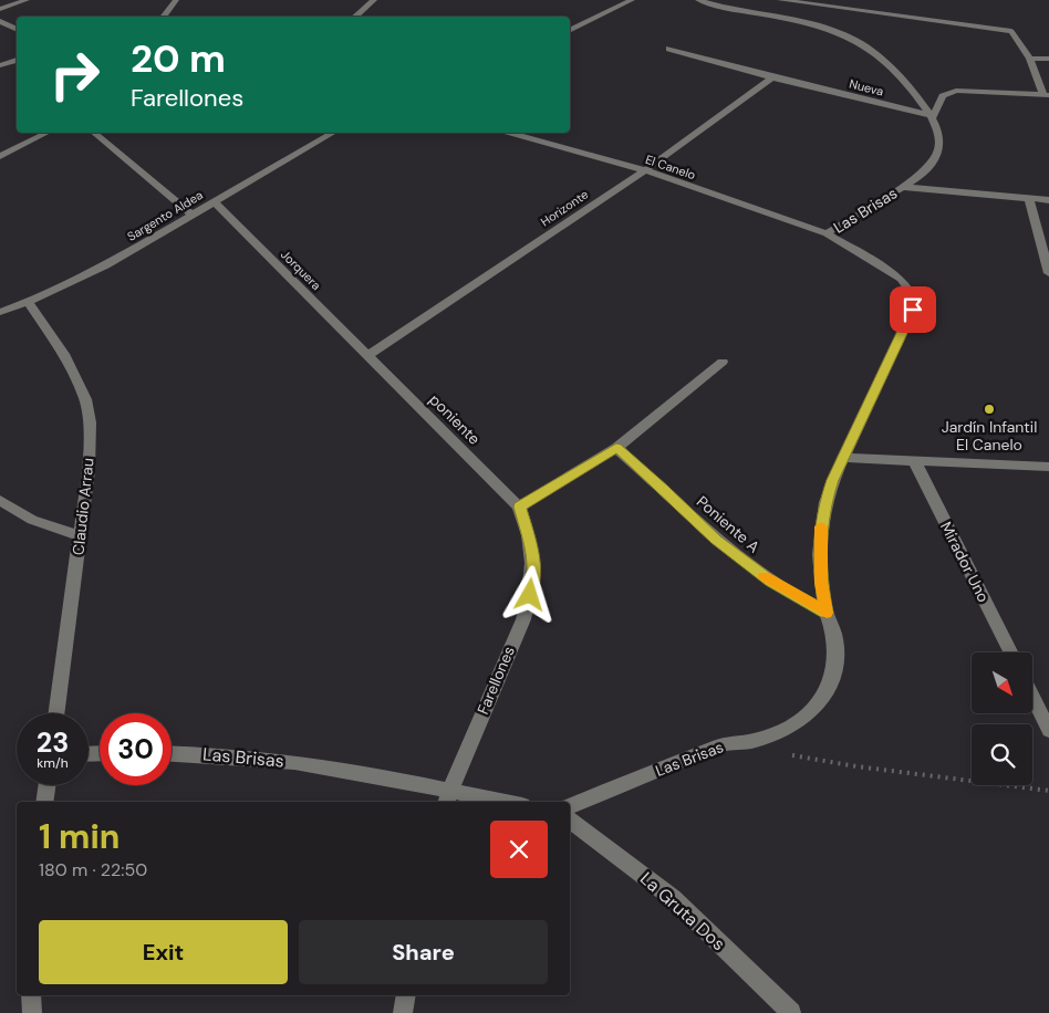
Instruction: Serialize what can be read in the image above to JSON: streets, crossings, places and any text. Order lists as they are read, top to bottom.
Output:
{
  "streets": {
    "street": [
      "Nueva",
      "El Canelo",
      "Horizonte",
      "Las Brisas",
      "Sargento Aldea",
      "Jorquera",
      "poniente",
      "Claudio Arrau",
      "Poniente A",
      "Mirador Uno",
      "Farellones",
      "La Gruta Dos"
    ]
  },
  "crossings": [
    ["Nueva", "Horizonte"],
    ["Nueva", "Las Brisas"],
    ["El Canelo", "Horizonte"],
    ["El Canelo", "Las Brisas"],
    ["Horizonte", "Jorquera"],
    ["Horizonte", "poniente"],
    ["Las Brisas", "Poniente A"],
    ["Las Brisas", "Farellones"],
    ["Sargento Aldea", "Jorquera"],
    ["Sargento Aldea", "Claudio Arrau"],
    ["Jorquera", "poniente"],
    ["poniente", "Farellones"]
  ],
  "places": ["Jardín Infantil El Canelo"],
  "north": "bottom right",
  "page": {
    "turn": ["20 m", "Farellones"],
    "speed": "23 km/h",
    "limit": "30",
    "heading": ["1 min", "180 m · 22:50"],
    "buttons": ["Exit", "Share"]
  }
}
